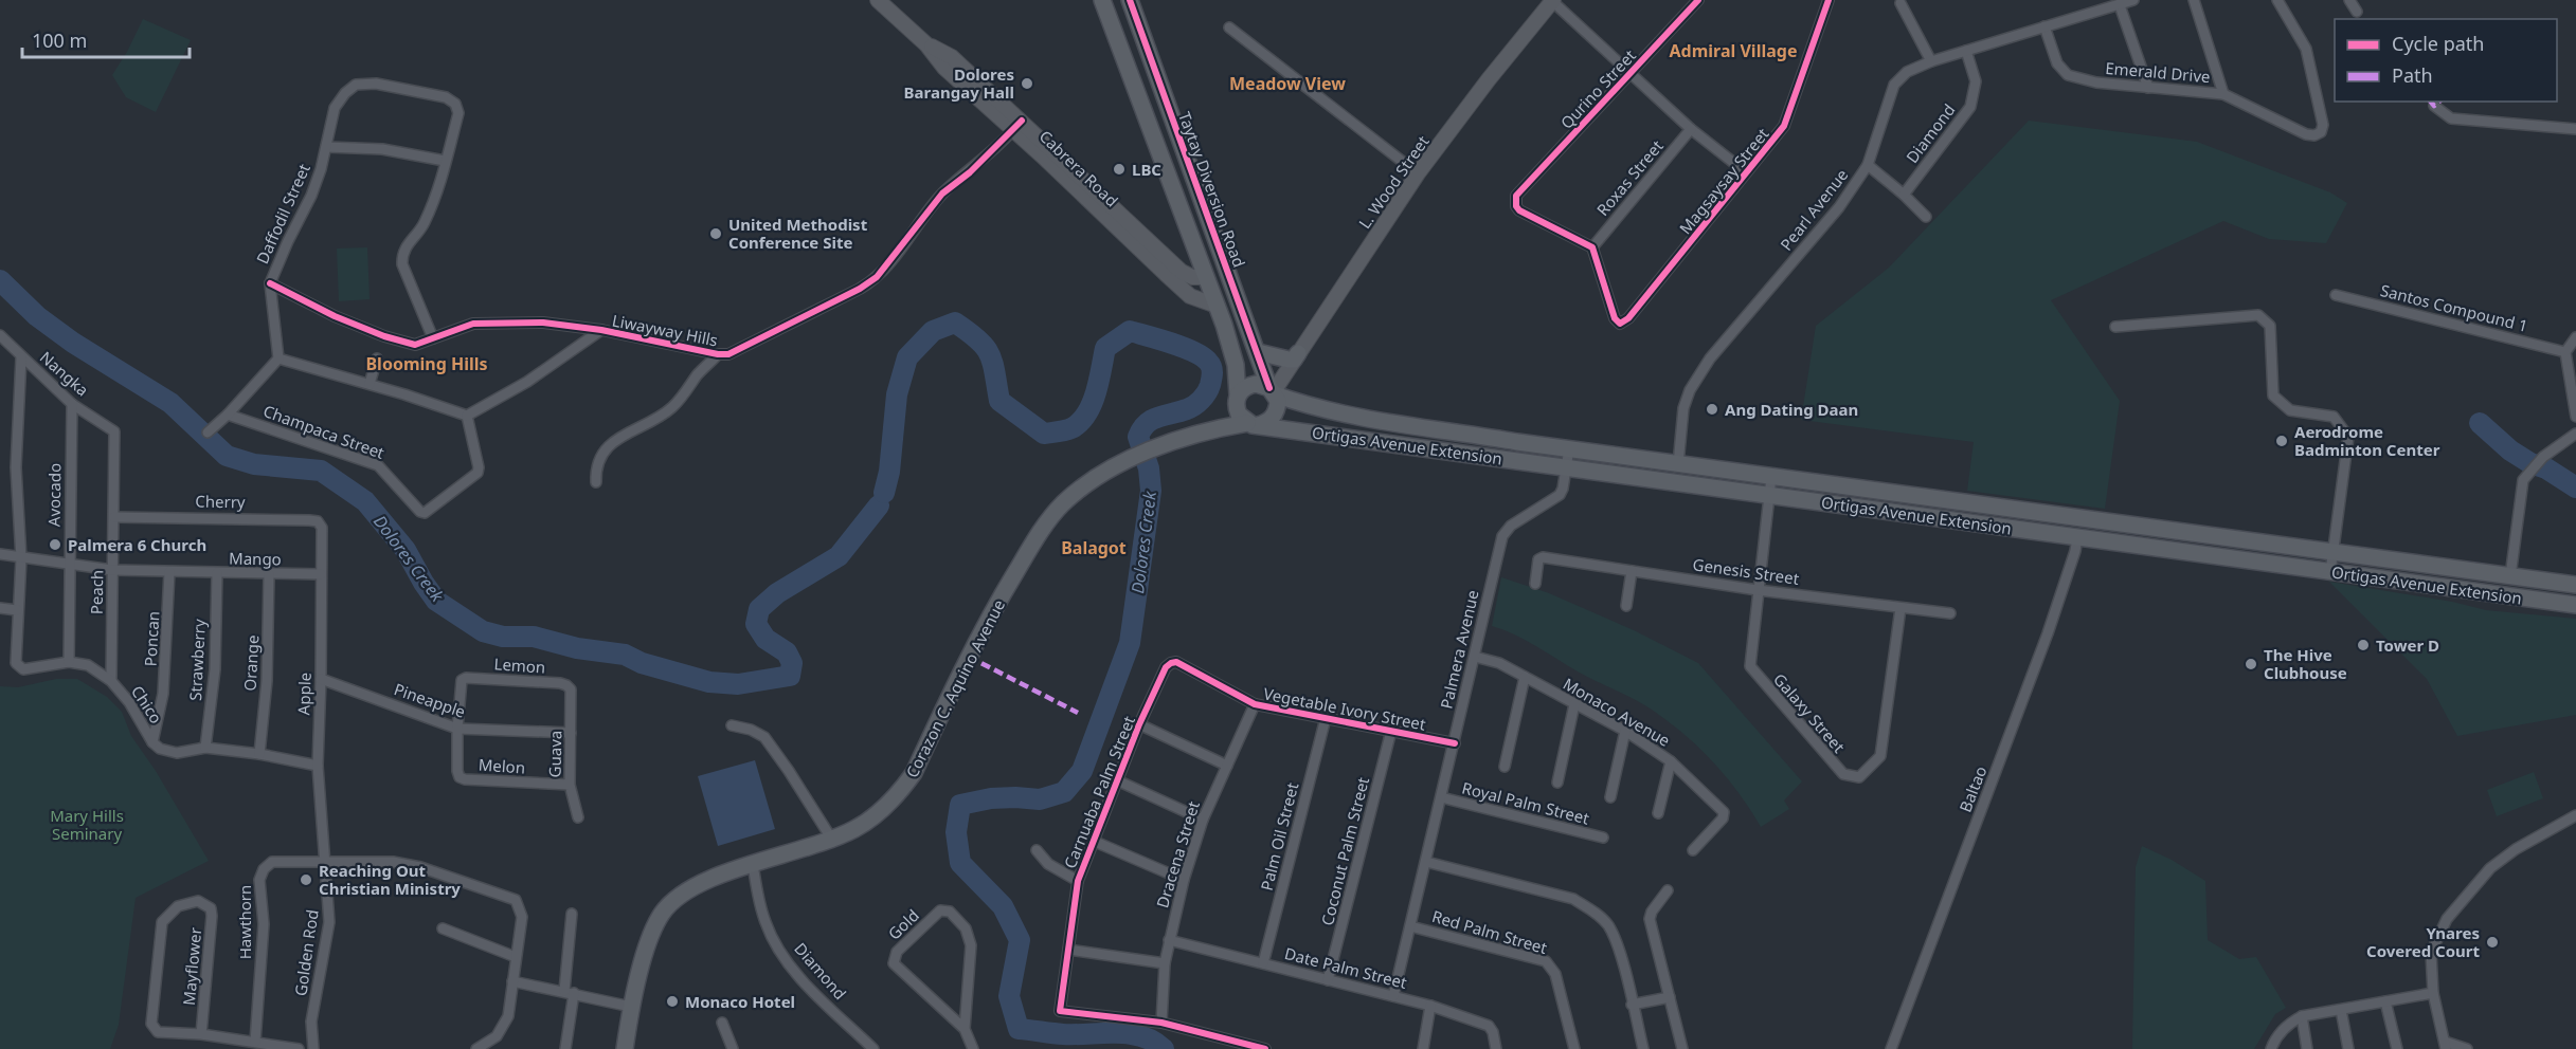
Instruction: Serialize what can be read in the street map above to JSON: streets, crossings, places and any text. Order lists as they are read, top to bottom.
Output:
{
  "streets": {
    "main road": [
      "Cabrera Road",
      "L. Wood Street",
      "Taytay Diversion Road",
      "Ortigas Avenue Extension",
      "Corazon C. Aquino Avenue"
    ],
    "street": [
      "Emerald Drive",
      "Qurino Street",
      "Diamond",
      "Roxas Street",
      "Magsaysay Street",
      "Pearl Avenue",
      "Daffodil Street",
      "Santos Compound 1",
      "Liwayway Hills",
      "Nangka",
      "Champaca Street",
      "Avocado",
      "Cherry",
      "Mango",
      "Genesis Street",
      "Peach",
      "Poncan",
      "Palmera Avenue",
      "Strawberry",
      "Orange",
      "Lemon",
      "Apple",
      "Pineapple",
      "Chico",
      "Vegetable Ivory Street",
      "Monaco Avenue",
      "Galaxy Street",
      "Guava",
      "Melon",
      "Baltao",
      "Carnuaba Palm Street",
      "Royal Palm Street",
      "Palm Oil Street",
      "Coconut Palm Street",
      "Dracena Street",
      "Hawthorn",
      "Gold",
      "Red Palm Street",
      "Golden Rod",
      "Mayflower",
      "Date Palm Street"
    ]
  },
  "crossings": [
    ["Emerald Drive", "Pearl Avenue"],
    ["Qurino Street", "Roxas Street"],
    ["Qurino Street", "Magsaysay Street"],
    ["Diamond", "Pearl Avenue"],
    ["Diamond", "Corazon C. Aquino Avenue"],
    ["Cabrera Road", "Liwayway Hills"],
    ["Roxas Street", "Magsaysay Street"],
    ["L. Wood Street", "Taytay Diversion Road"],
    ["L. Wood Street", "Ortigas Avenue Extension"],
    ["L. Wood Street", "Corazon C. Aquino Avenue"],
    ["Taytay Diversion Road", "Ortigas Avenue Extension"],
    ["Taytay Diversion Road", "Corazon C. Aquino Avenue"],
    ["Pearl Avenue", "Ortigas Avenue Extension"],
    ["Daffodil Street", "Liwayway Hills"],
    ["Nangka", "Avocado"],
    ["Nangka", "Peach"],
    ["Ortigas Avenue Extension", "Palmera Avenue"],
    ["Ortigas Avenue Extension", "Corazon C. Aquino Avenue"],
    ["Ortigas Avenue Extension", "Galaxy Street"],
    ["Ortigas Avenue Extension", "Baltao"],
    ["Avocado", "Mango"],
    ["Avocado", "Chico"],
    ["Cherry", "Peach"],
    ["Cherry", "Apple"],
    ["Mango", "Peach"],
    ["Mango", "Poncan"],
    ["Mango", "Strawberry"],
    ["Mango", "Orange"],
    ["Mango", "Apple"],
    ["Genesis Street", "Galaxy Street"],
    ["Peach", "Chico"],
    ["Poncan", "Chico"],
    ["Palmera Avenue", "Vegetable Ivory Street"],
    ["Palmera Avenue", "Monaco Avenue"],
    ["Palmera Avenue", "Royal Palm Street"],
    ["Palmera Avenue", "Red Palm Street"],
    ["Palmera Avenue", "Date Palm Street"],
    ["Strawberry", "Chico"],
    ["Orange", "Chico"],
    ["Lemon", "Guava"],
    ["Lemon", "Melon"],
    ["Apple", "Pineapple"],
    ["Apple", "Chico"],
    ["Apple", "Hawthorn"],
    ["Apple", "Golden Rod"],
    ["Pineapple", "Guava"],
    ["Pineapple", "Melon"],
    ["Vegetable Ivory Street", "Carnuaba Palm Street"],
    ["Vegetable Ivory Street", "Palm Oil Street"],
    ["Vegetable Ivory Street", "Coconut Palm Street"],
    ["Vegetable Ivory Street", "Dracena Street"],
    ["Guava", "Melon"],
    ["Carnuaba Palm Street", "Dracena Street"],
    ["Palm Oil Street", "Date Palm Street"],
    ["Coconut Palm Street", "Date Palm Street"],
    ["Dracena Street", "Date Palm Street"],
    ["Hawthorn", "Golden Rod"]
  ],
  "districts": [
    "Admiral Village",
    "Meadow View",
    "Blooming Hills",
    "Balagot"
  ],
  "water": ["Dolores Creek"],
  "parks": ["Mary Hills Seminary"],
  "places": [
    "Dolores Barangay Hall",
    "LBC",
    "United Methodist Conference Site",
    "Ang Dating Daan",
    "Aerodrome Badminton Center",
    "Palmera 6 Church",
    "Tower D",
    "The Hive Clubhouse",
    "Reaching Out Christian Ministry",
    "Ynares Covered Court",
    "Monaco Hotel"
  ],
  "legend": ["Cycle path", "Path"],
  "scale_bar": "100 m"
}
